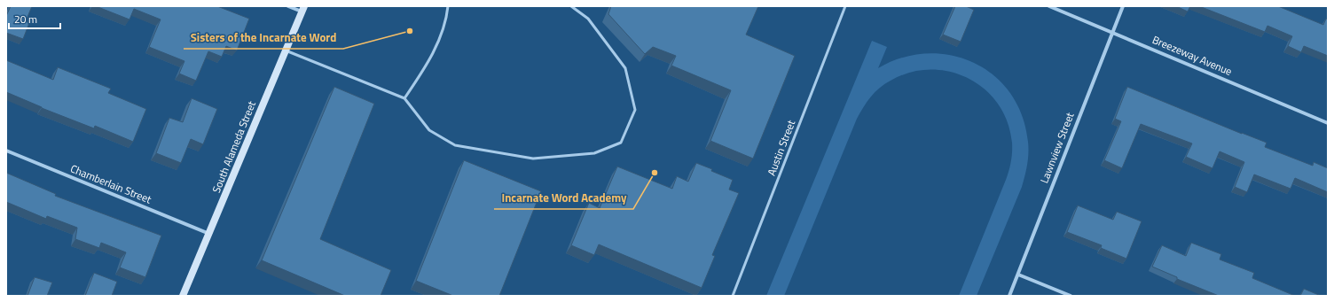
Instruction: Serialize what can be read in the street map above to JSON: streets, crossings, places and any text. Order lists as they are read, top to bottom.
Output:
{
  "streets": {
    "main road": ["South Alameda Street"],
    "street": ["Breezeway Avenue", "Lawnview Street", "Chamberlain Street"],
    "lane": ["Austin Street"]
  },
  "crossings": [
    ["Breezeway Avenue", "Lawnview Street"],
    ["South Alameda Street", "Chamberlain Street"]
  ],
  "places": ["Sisters of the Incarnate Word", "Incarnate Word Academy"],
  "scale_bar": "20 m"
}
